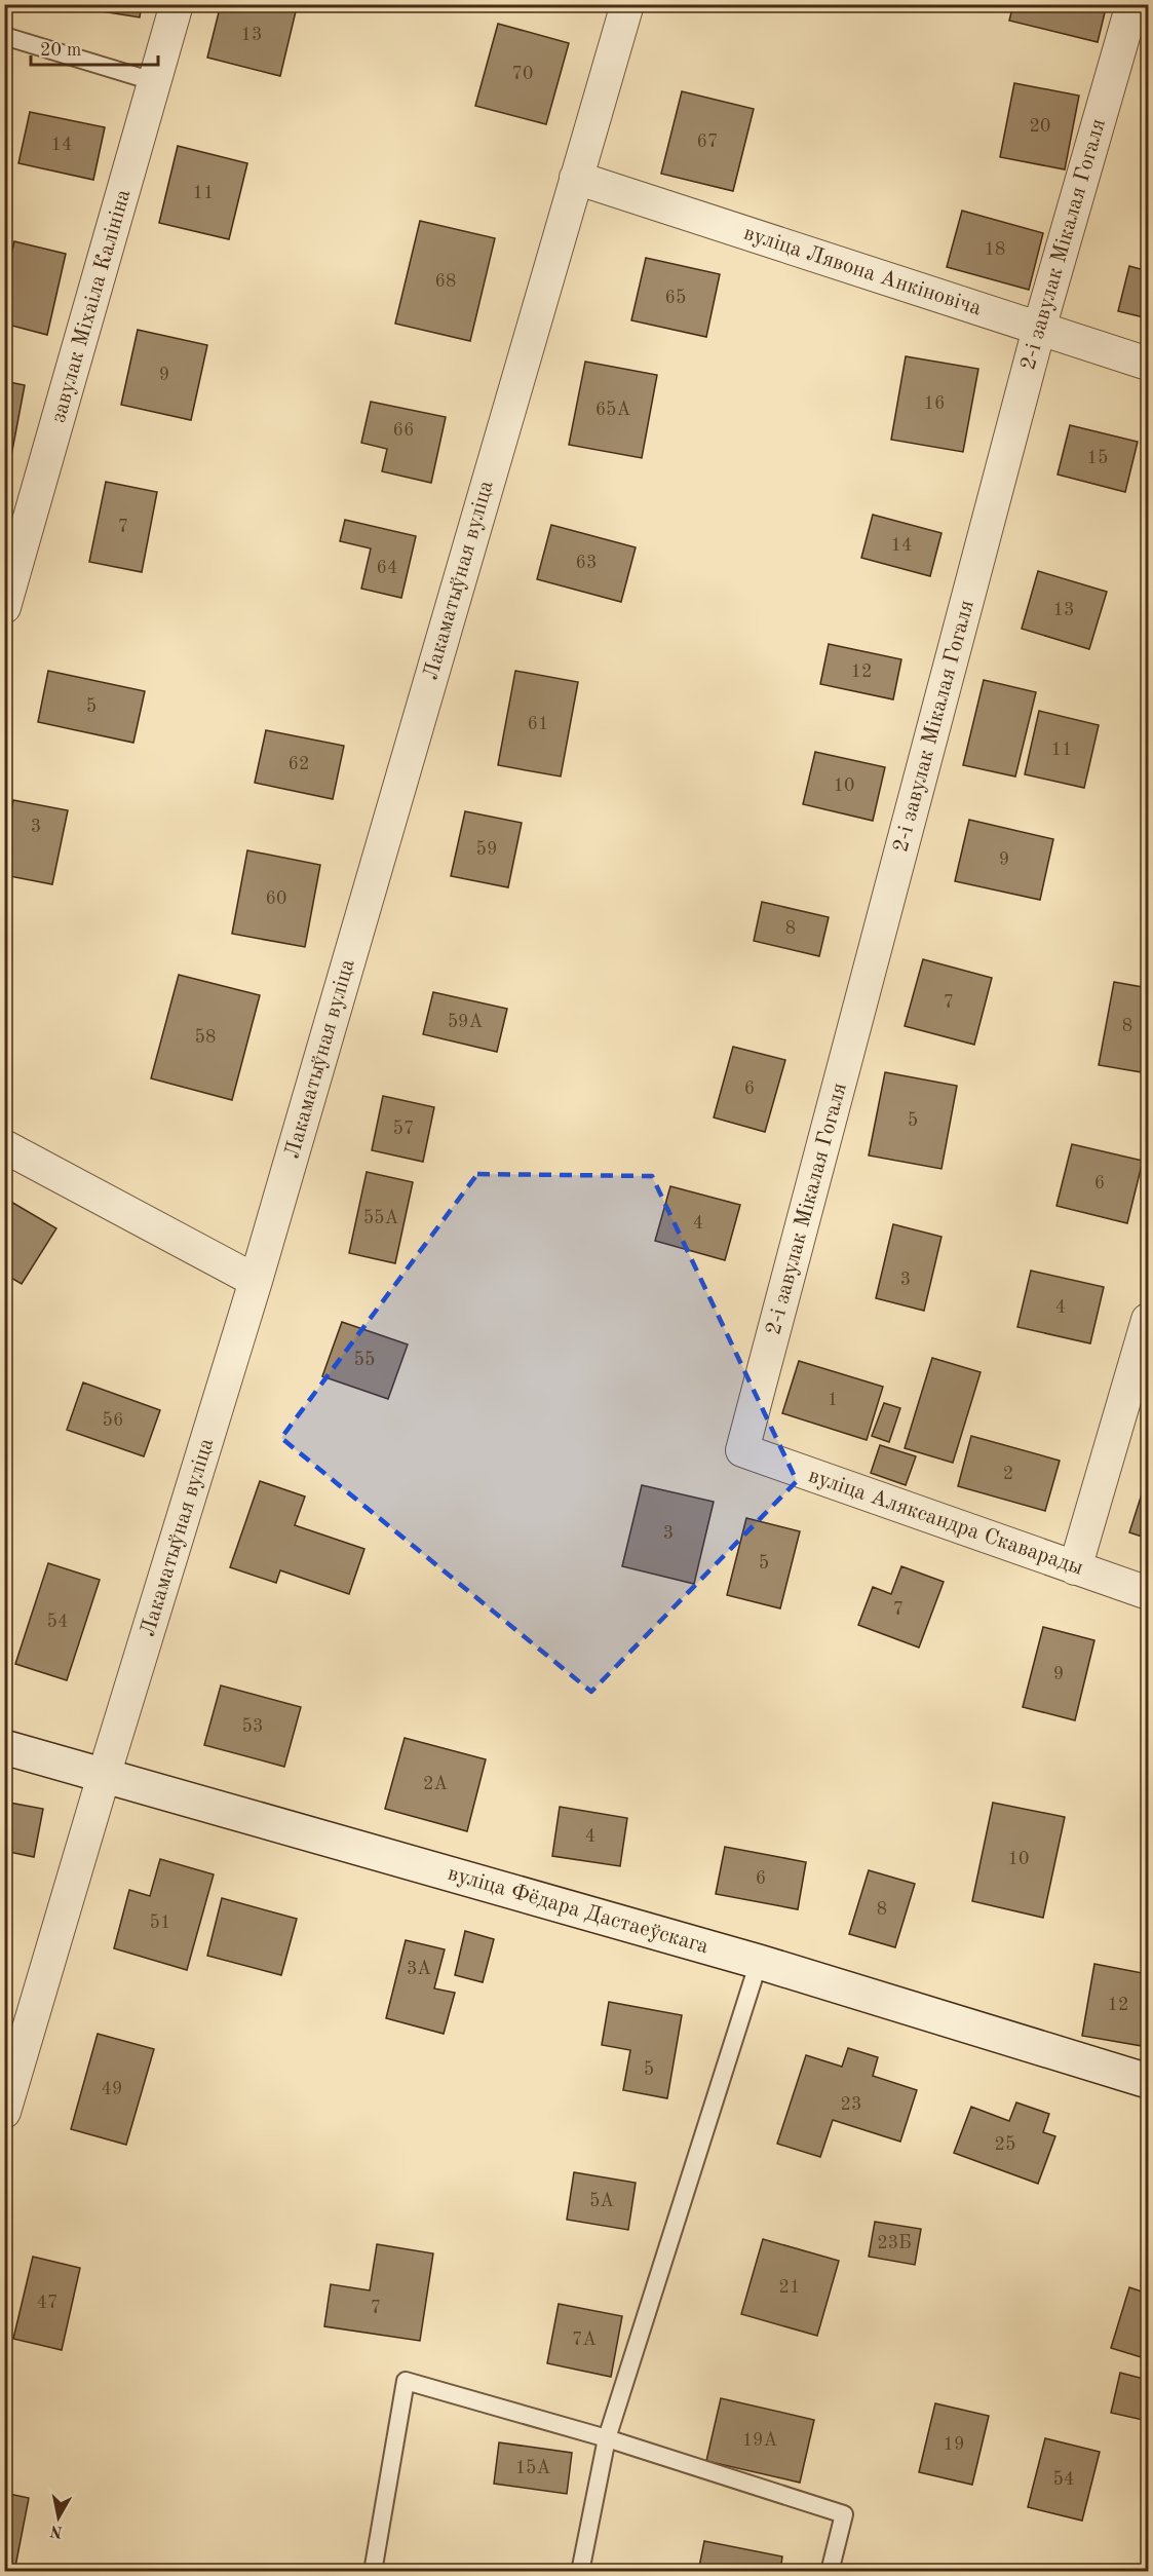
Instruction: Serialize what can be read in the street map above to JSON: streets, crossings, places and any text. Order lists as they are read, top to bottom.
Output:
{
  "streets": {
    "street": [
      "2-і завулак Мікалая Гогаля",
      "вуліца Лявона Анкіновіча",
      "завулак Міхаіла Калініна",
      "Лакаматыўная вуліца",
      "вуліца Аляксандра Скаварады",
      "вуліца Фёдара Дастаеўскага"
    ]
  },
  "crossings": [
    ["2-і завулак Мікалая Гогаля", "вуліца Лявона Анкіновіча"],
    ["2-і завулак Мікалая Гогаля", "вуліца Аляксандра Скаварады"],
    ["вуліца Лявона Анкіновіча", "Лакаматыўная вуліца"],
    ["Лакаматыўная вуліца", "вуліца Фёдара Дастаеўскага"]
  ],
  "house_numbers": [
    "13",
    "70",
    "20",
    "67",
    "14",
    "11",
    "18",
    "68",
    "65",
    "9",
    "16",
    "65А",
    "66",
    "15",
    "7",
    "14",
    "63",
    "64",
    "13",
    "12",
    "5",
    "61",
    "11",
    "62",
    "10",
    "3",
    "59",
    "9",
    "60",
    "8",
    "7",
    "59А",
    "8",
    "58",
    "6",
    "5",
    "57",
    "6",
    "55А",
    "4",
    "3",
    "4",
    "55",
    "1",
    "56",
    "2",
    "3",
    "5",
    "7",
    "54",
    "9",
    "53",
    "2А",
    "4",
    "10",
    "6",
    "8",
    "51",
    "3А",
    "12",
    "5",
    "49",
    "23",
    "25",
    "5А",
    "23Б",
    "21",
    "47",
    "7",
    "7А",
    "19А",
    "19",
    "15А",
    "54"
  ],
  "scale_bar": "20 m",
  "north": "bottom"
}
